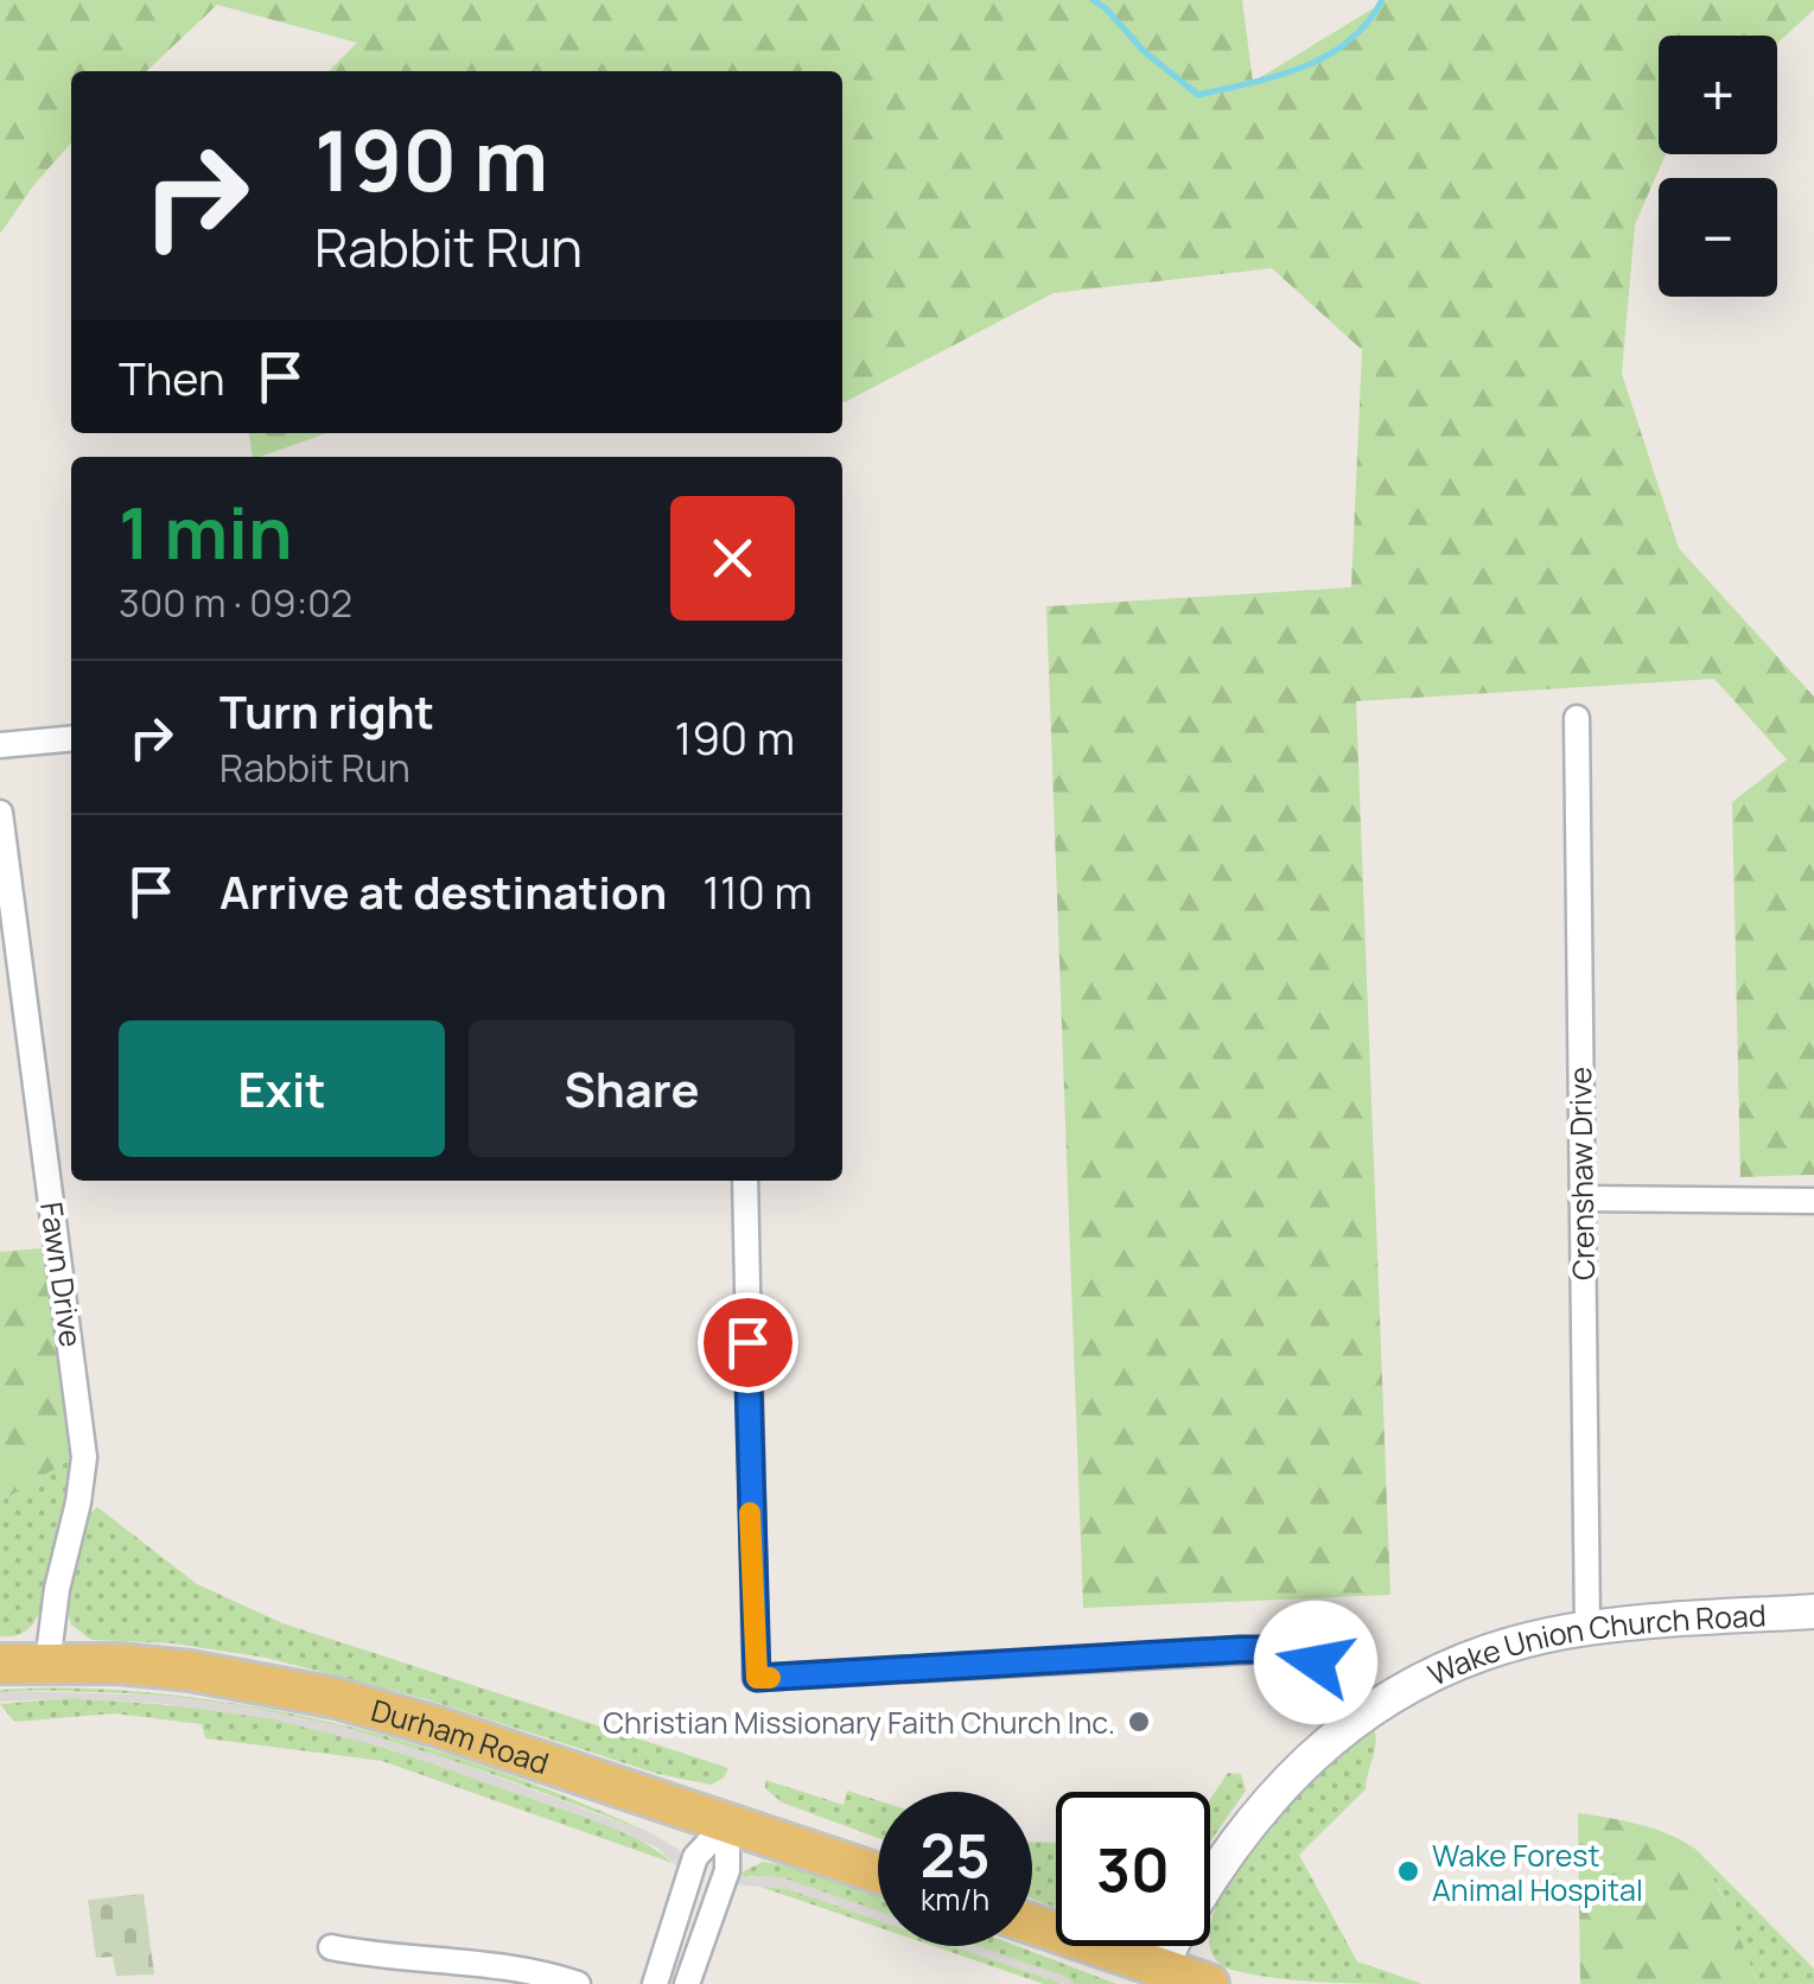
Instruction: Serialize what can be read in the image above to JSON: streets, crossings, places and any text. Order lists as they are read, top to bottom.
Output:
{
  "streets": {
    "main road": ["Durham Road"],
    "street": ["Crenshaw Drive", "Fawn Drive", "Wake Union Church Road"]
  },
  "crossings": [
    ["Crenshaw Drive", "Wake Union Church Road"],
    ["Fawn Drive", "Durham Road"]
  ],
  "places": ["Christian Missionary Faith Church Inc.", "Wake Forest Animal Hospital"],
  "page": {
    "map_buttons": ["+", "−"],
    "turn": ["190 m", "Rabbit Run"],
    "then": "Then",
    "heading": ["1 min", "300 m · 09:02"],
    "list": [
      {
        "name": "Turn right",
        "note": "Rabbit Run",
        "value": "190 m"
      },
      {
        "name": "Arrive at destination",
        "value": "110 m"
      }
    ],
    "buttons": ["Exit", "Share"],
    "speed": "25 km/h",
    "limit": "30"
  }
}
